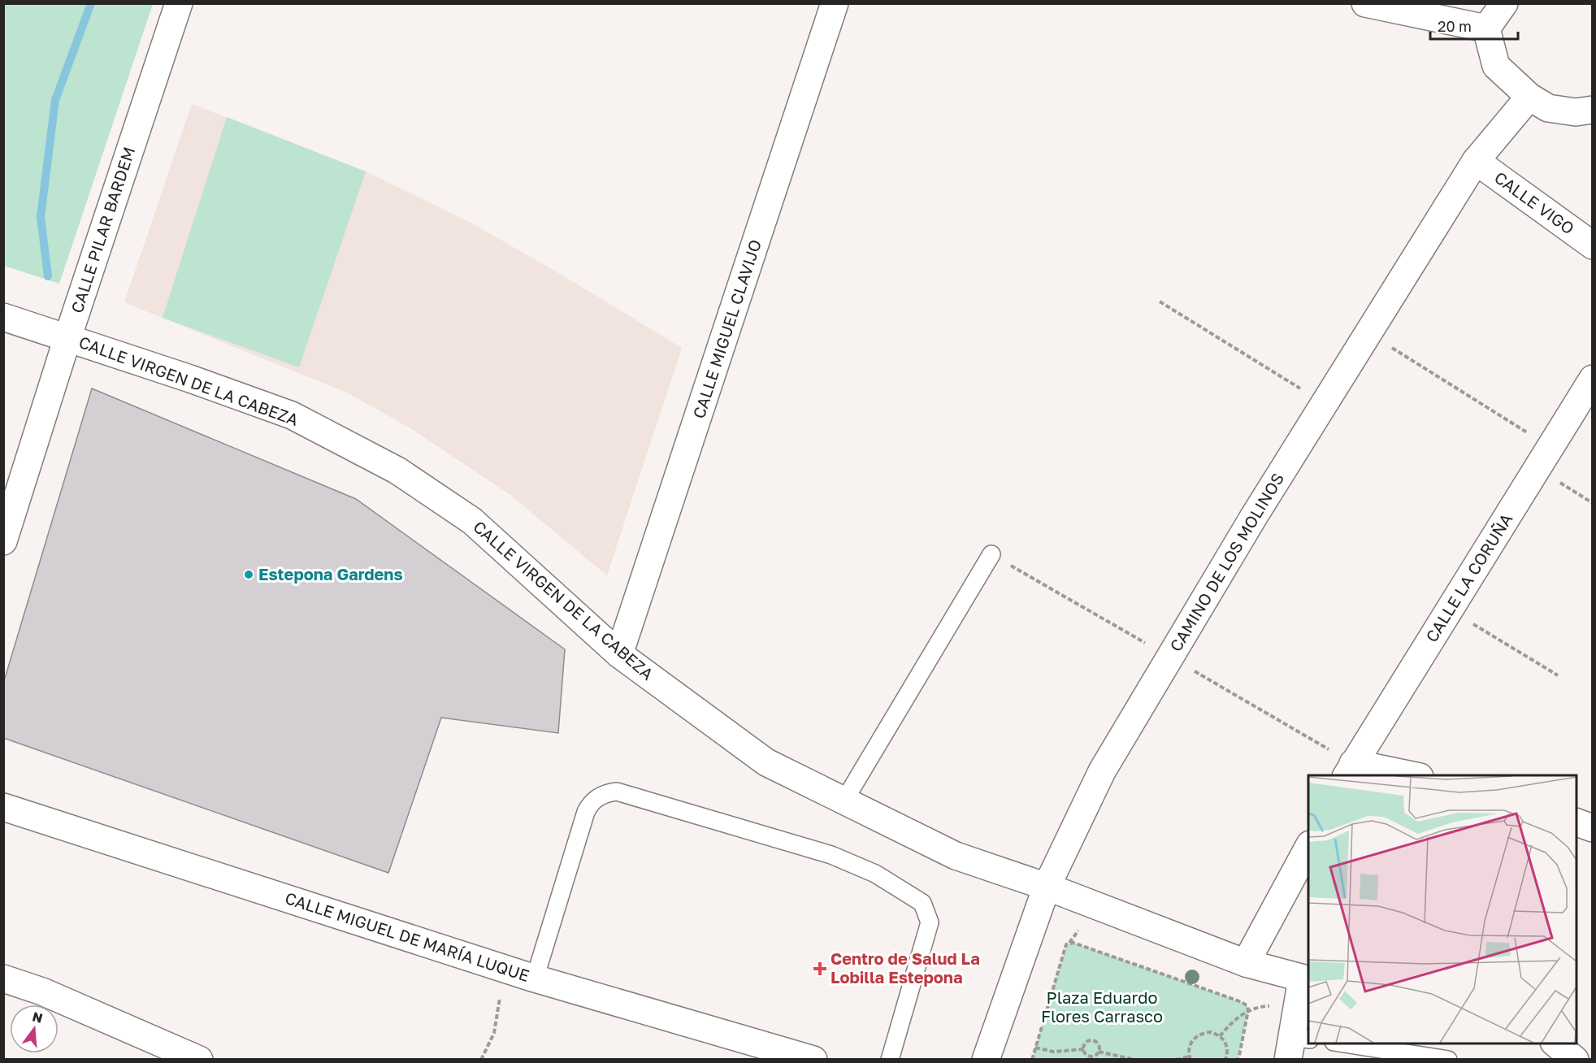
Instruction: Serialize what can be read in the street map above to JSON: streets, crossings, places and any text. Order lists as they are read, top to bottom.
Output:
{
  "streets": {
    "street": [
      "CALLE VIGO",
      "CALLE PILAR BARDEM",
      "CALLE MIGUEL CLAVIJO",
      "CALLE VIRGEN DE LA CABEZA",
      "CAMINO DE LOS MOLINOS",
      "CALLE LA CORUÑA",
      "CALLE MIGUEL DE MARÍA LUQUE"
    ]
  },
  "crossings": [
    ["CALLE VIGO", "CAMINO DE LOS MOLINOS"],
    ["CALLE PILAR BARDEM", "CALLE VIRGEN DE LA CABEZA"],
    ["CALLE MIGUEL CLAVIJO", "CALLE VIRGEN DE LA CABEZA"],
    ["CALLE VIRGEN DE LA CABEZA", "CAMINO DE LOS MOLINOS"]
  ],
  "parks": ["Plaza Eduardo Flores Carrasco"],
  "places": {
    "other": ["Estepona Gardens"],
    "health": ["Centro de Salud La Lobilla Estepona"]
  },
  "scale_bar": "20 m",
  "north": "top"
}
